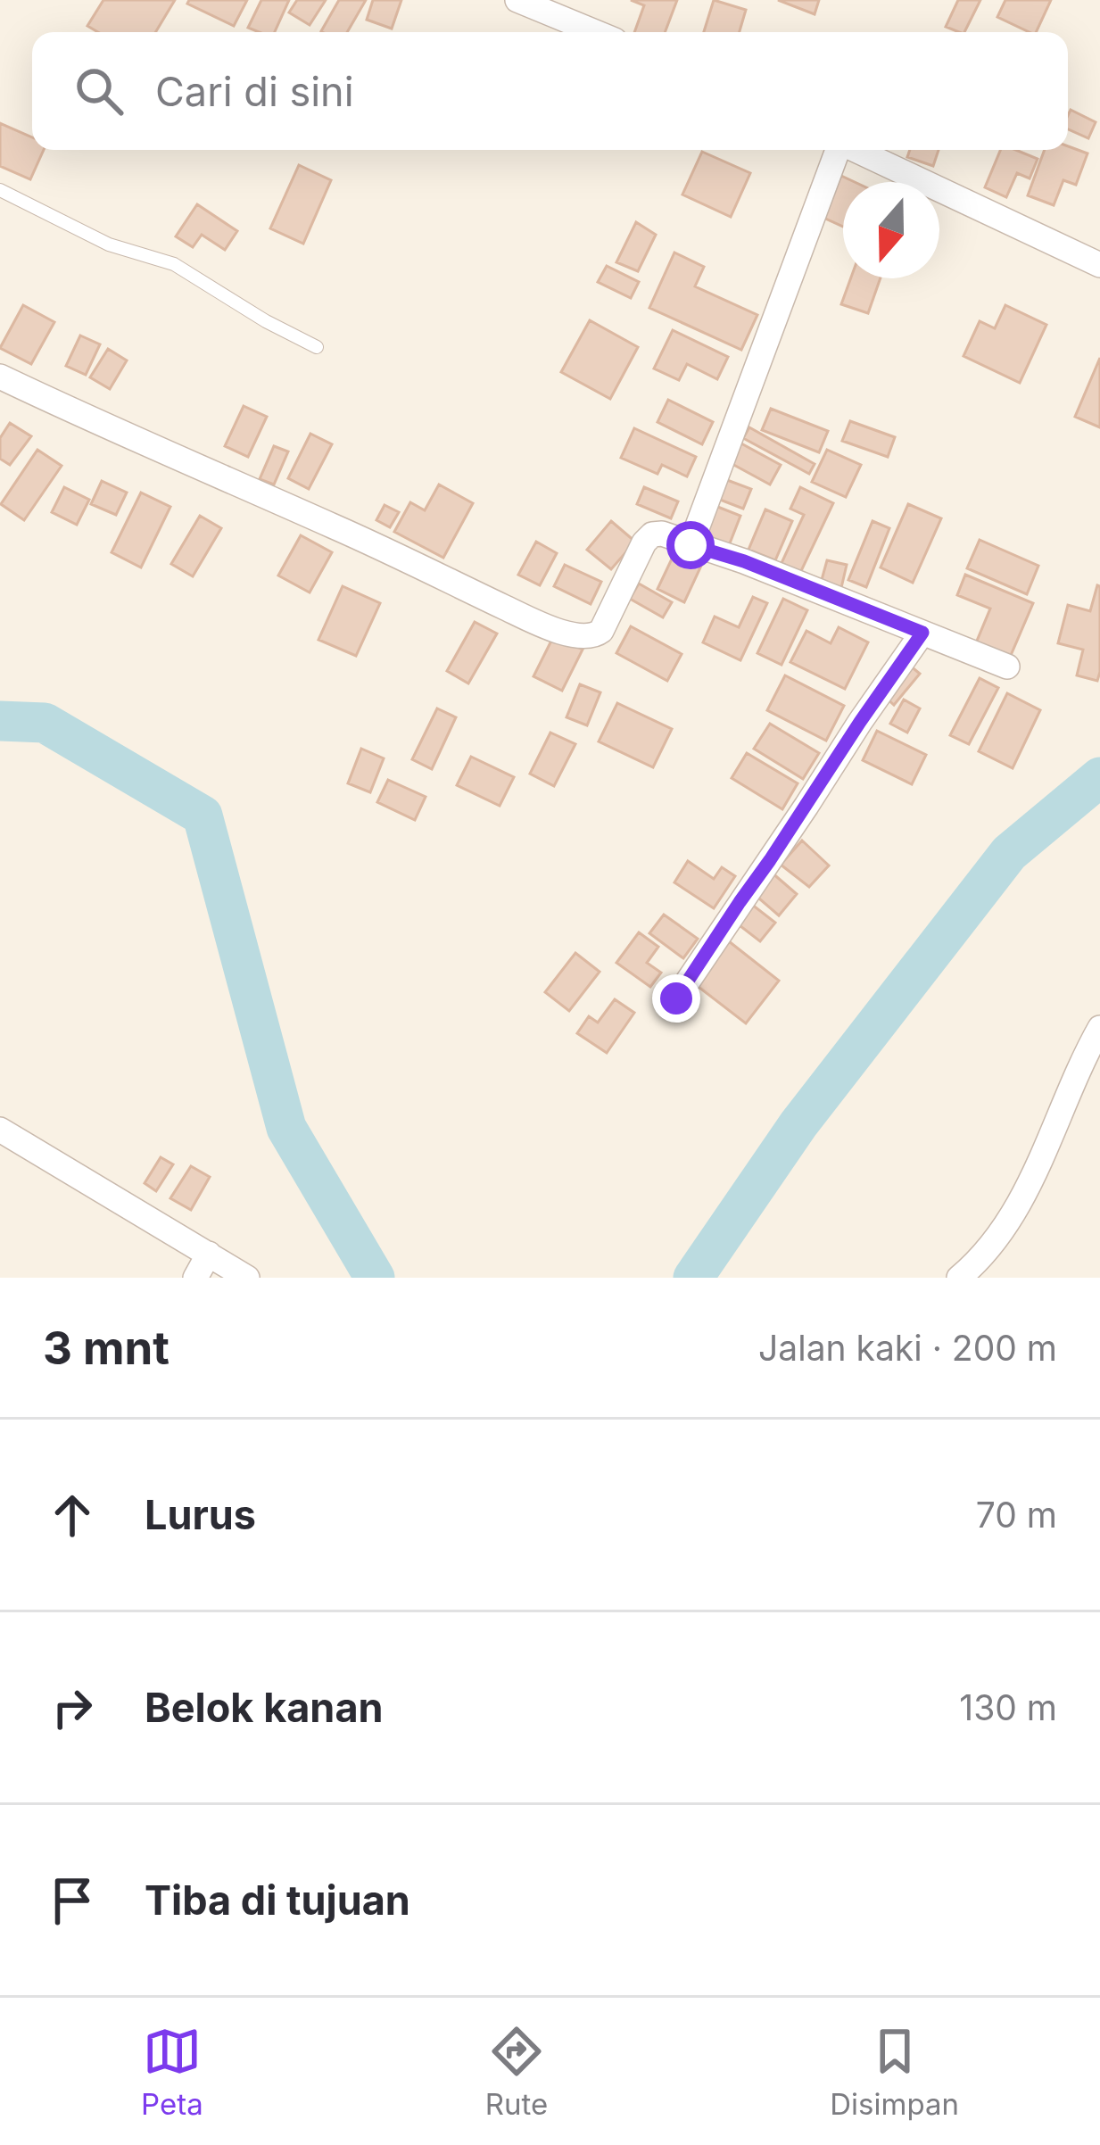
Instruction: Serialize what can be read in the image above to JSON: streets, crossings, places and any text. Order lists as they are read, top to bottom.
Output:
{
  "north": "bottom",
  "page": {
    "search": "Cari di sini",
    "heading": ["3 mnt", "Jalan kaki · 200 m"],
    "list": [
      ["Lurus", "70 m"],
      ["Belok kanan", "130 m"],
      "Tiba di tujuan"
    ],
    "nav": ["Peta", "Rute", "Disimpan"]
  }
}
